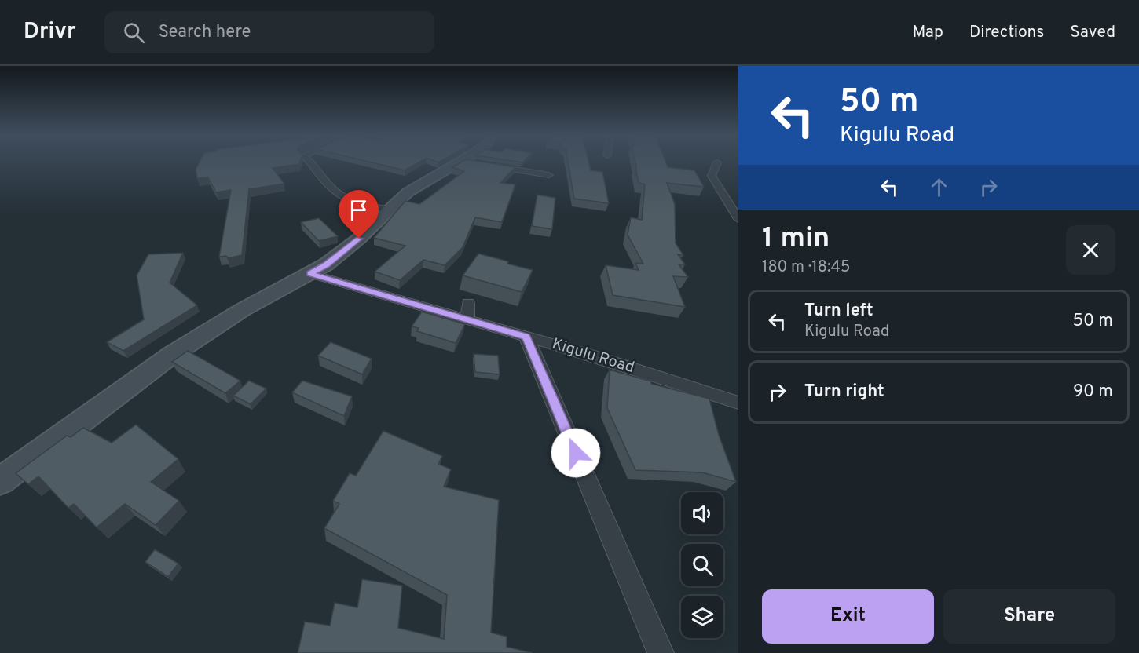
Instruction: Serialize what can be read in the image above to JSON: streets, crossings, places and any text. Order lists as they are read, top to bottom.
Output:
{
  "streets": {
    "street": ["Kigulu Road"]
  },
  "page": {
    "header": "Drivr",
    "search": "Search here",
    "nav": ["Map", "Directions", "Saved"],
    "turn": ["50 m", "Kigulu Road"],
    "heading": ["1 min", "180 m · 18:45"],
    "list": [
      {
        "name": "Turn left",
        "note": "Kigulu Road",
        "value": "50 m"
      },
      {
        "name": "Turn right",
        "value": "90 m"
      }
    ],
    "buttons": ["Exit", "Share"]
  }
}
